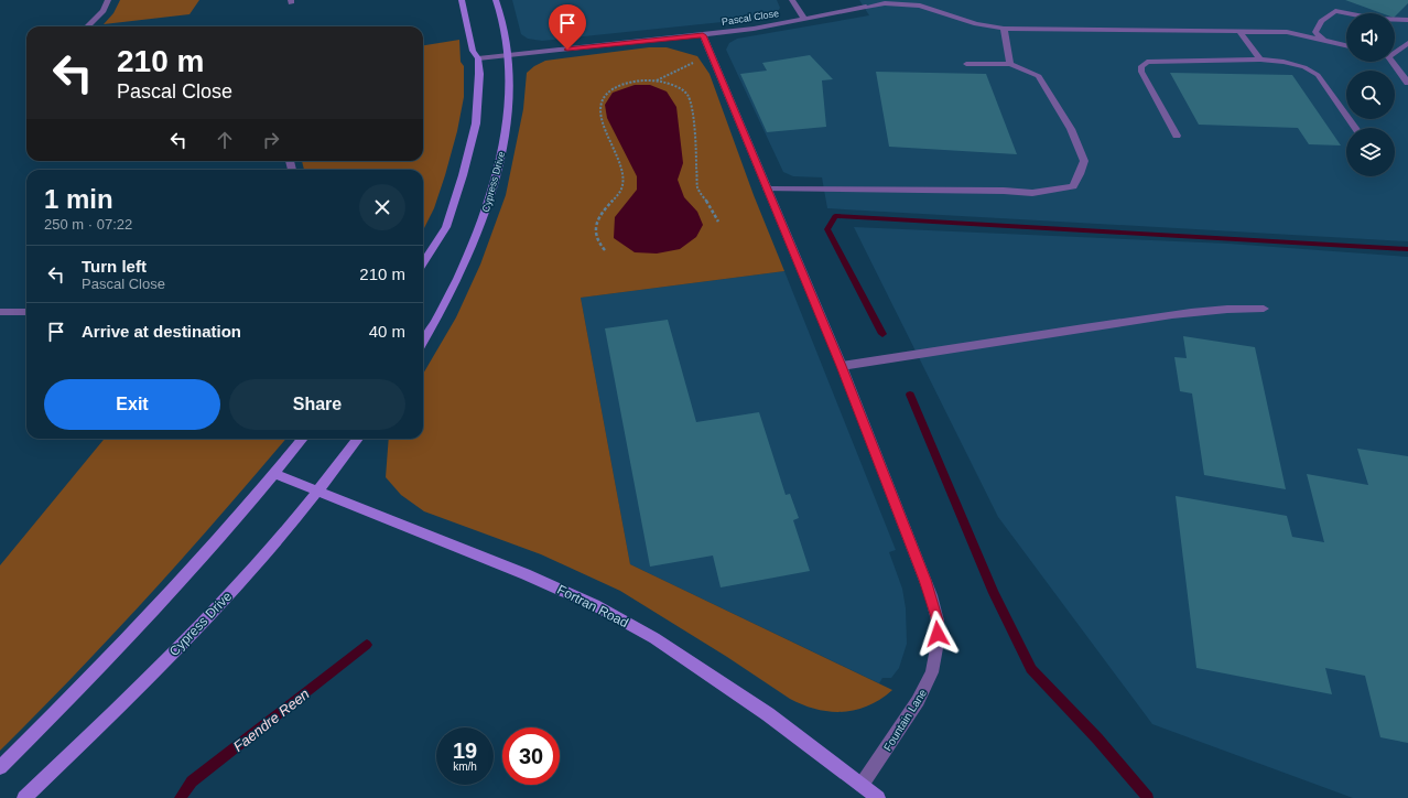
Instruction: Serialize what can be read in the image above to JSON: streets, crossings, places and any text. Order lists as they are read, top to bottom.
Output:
{
  "streets": {
    "street": [
      "Pascal Close",
      "Cypress Drive",
      "Fortran Road",
      "Fountain Lane"
    ]
  },
  "crossings": [
    ["Pascal Close", "Cypress Drive"],
    ["Pascal Close", "Fountain Lane"],
    ["Cypress Drive", "Fortran Road"],
    ["Fortran Road", "Fountain Lane"]
  ],
  "water": ["Faendre Reen"],
  "page": {
    "turn": ["210 m", "Pascal Close"],
    "heading": ["1 min", "250 m · 07:22"],
    "list": [
      {
        "name": "Turn left",
        "note": "Pascal Close",
        "value": "210 m"
      },
      {
        "name": "Arrive at destination",
        "value": "40 m"
      }
    ],
    "buttons": ["Exit", "Share"],
    "speed": "19 km/h",
    "limit": "30"
  }
}
